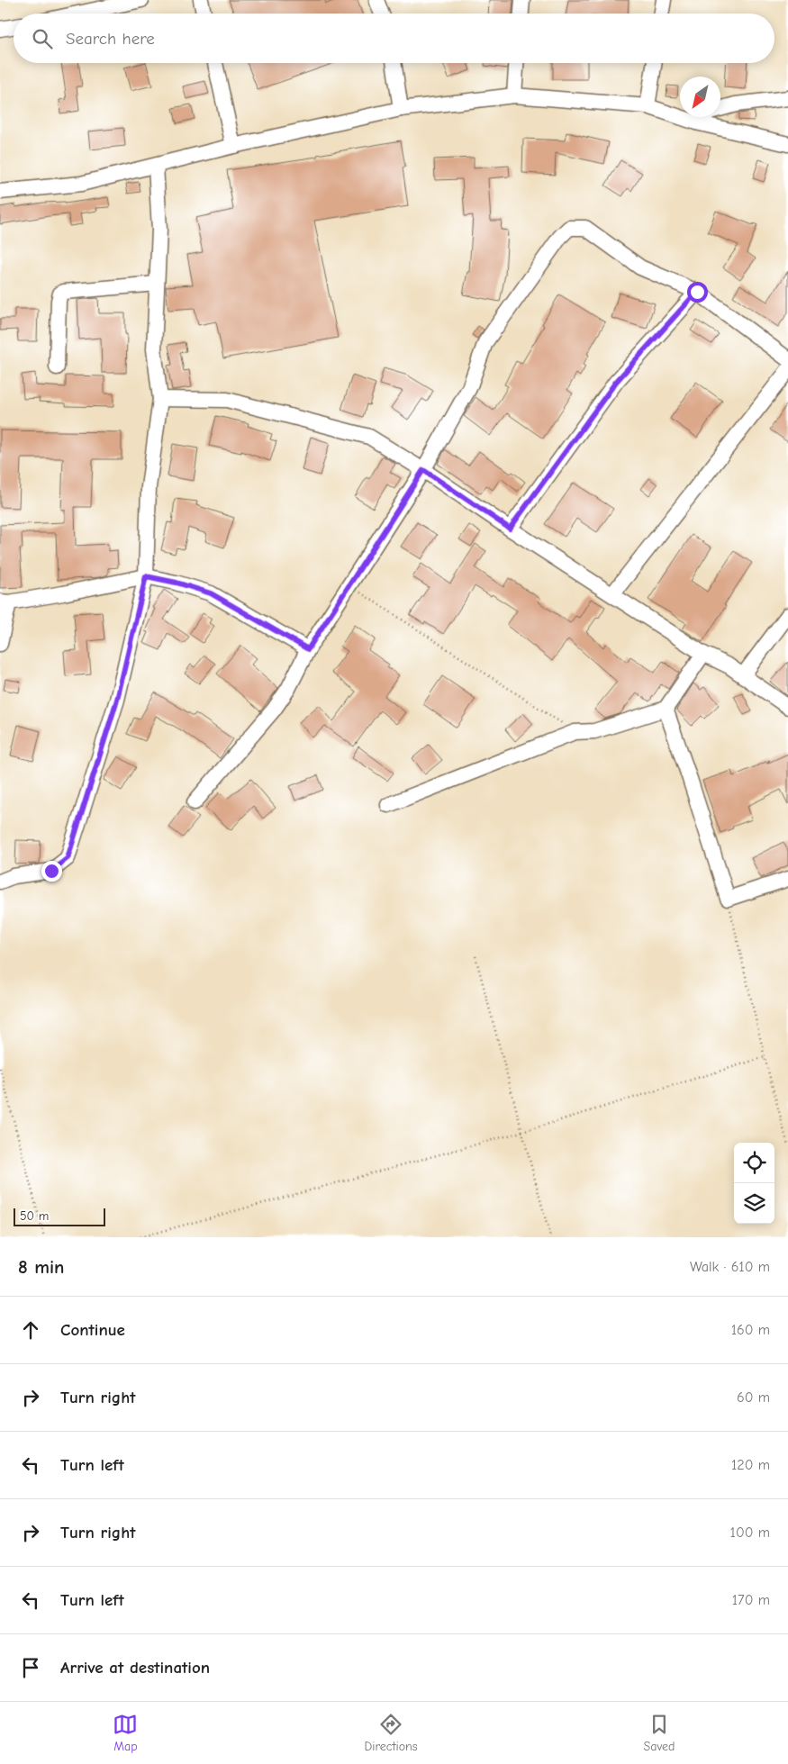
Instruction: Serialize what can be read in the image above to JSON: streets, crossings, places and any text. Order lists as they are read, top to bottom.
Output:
{
  "scale_bar": "50 m",
  "north": "bottom left",
  "page": {
    "search": "Search here",
    "scale": "50 m",
    "heading": ["8 min", "Walk · 610 m"],
    "list": [
      ["Continue", "160 m"],
      ["Turn right", "60 m"],
      ["Turn left", "120 m"],
      ["Turn right", "100 m"],
      ["Turn left", "170 m"],
      "Arrive at destination"
    ],
    "nav": ["Map", "Directions", "Saved"]
  }
}
